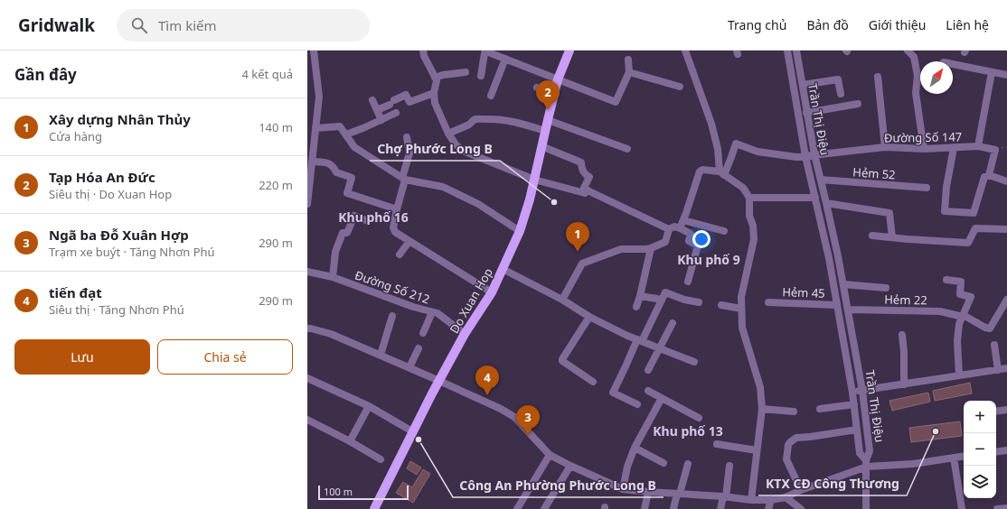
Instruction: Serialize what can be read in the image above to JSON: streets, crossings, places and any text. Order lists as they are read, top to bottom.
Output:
{
  "streets": {
    "main road": ["Do Xuan Hop"],
    "street": [
      "Trần Thị Điệu",
      "Đường Số 147",
      "Hẻm 52",
      "Đường Số 212",
      "Hẻm 45",
      "Hẻm 22"
    ]
  },
  "crossings": [
    ["Trần Thị Điệu", "Đường Số 147"],
    ["Trần Thị Điệu", "Hẻm 52"],
    ["Trần Thị Điệu", "Hẻm 45"],
    ["Trần Thị Điệu", "Hẻm 22"],
    ["Đường Số 212", "Do Xuan Hop"]
  ],
  "districts": ["Khu phố 16", "Khu phố 9", "Khu phố 13"],
  "places": ["Chợ Phước Long B", "KTX CĐ Công Thương", "Công An Phường Phước Long B"],
  "scale_bar": "100 m",
  "north": "top right",
  "page": {
    "header": "Gridwalk",
    "search": "Tìm kiếm",
    "nav": [
      "Trang chủ",
      "Bản đồ",
      "Giới thiệu",
      "Liên hệ"
    ],
    "heading": ["Gần đây", "4 kết quả"],
    "pins": [
      "2",
      "1",
      "4",
      "3"
    ],
    "list": [
      {
        "mark": "1",
        "name": "Xây dựng Nhân Thủy",
        "note": "Cửa hàng",
        "value": "140 m"
      },
      {
        "mark": "2",
        "name": "Tạp Hóa An Đức",
        "note": "Siêu thị · Do Xuan Hop",
        "value": "220 m"
      },
      {
        "mark": "3",
        "name": "Ngã ba Đỗ Xuân Hợp",
        "note": "Trạm xe buýt · Tăng Nhơn Phú",
        "value": "290 m"
      },
      {
        "mark": "4",
        "name": "tiến đạt",
        "note": "Siêu thị · Tăng Nhơn Phú",
        "value": "290 m"
      }
    ],
    "buttons": ["Lưu", "Chia sẻ"],
    "map_buttons": ["+", "−"],
    "scale": "100 m"
  }
}
